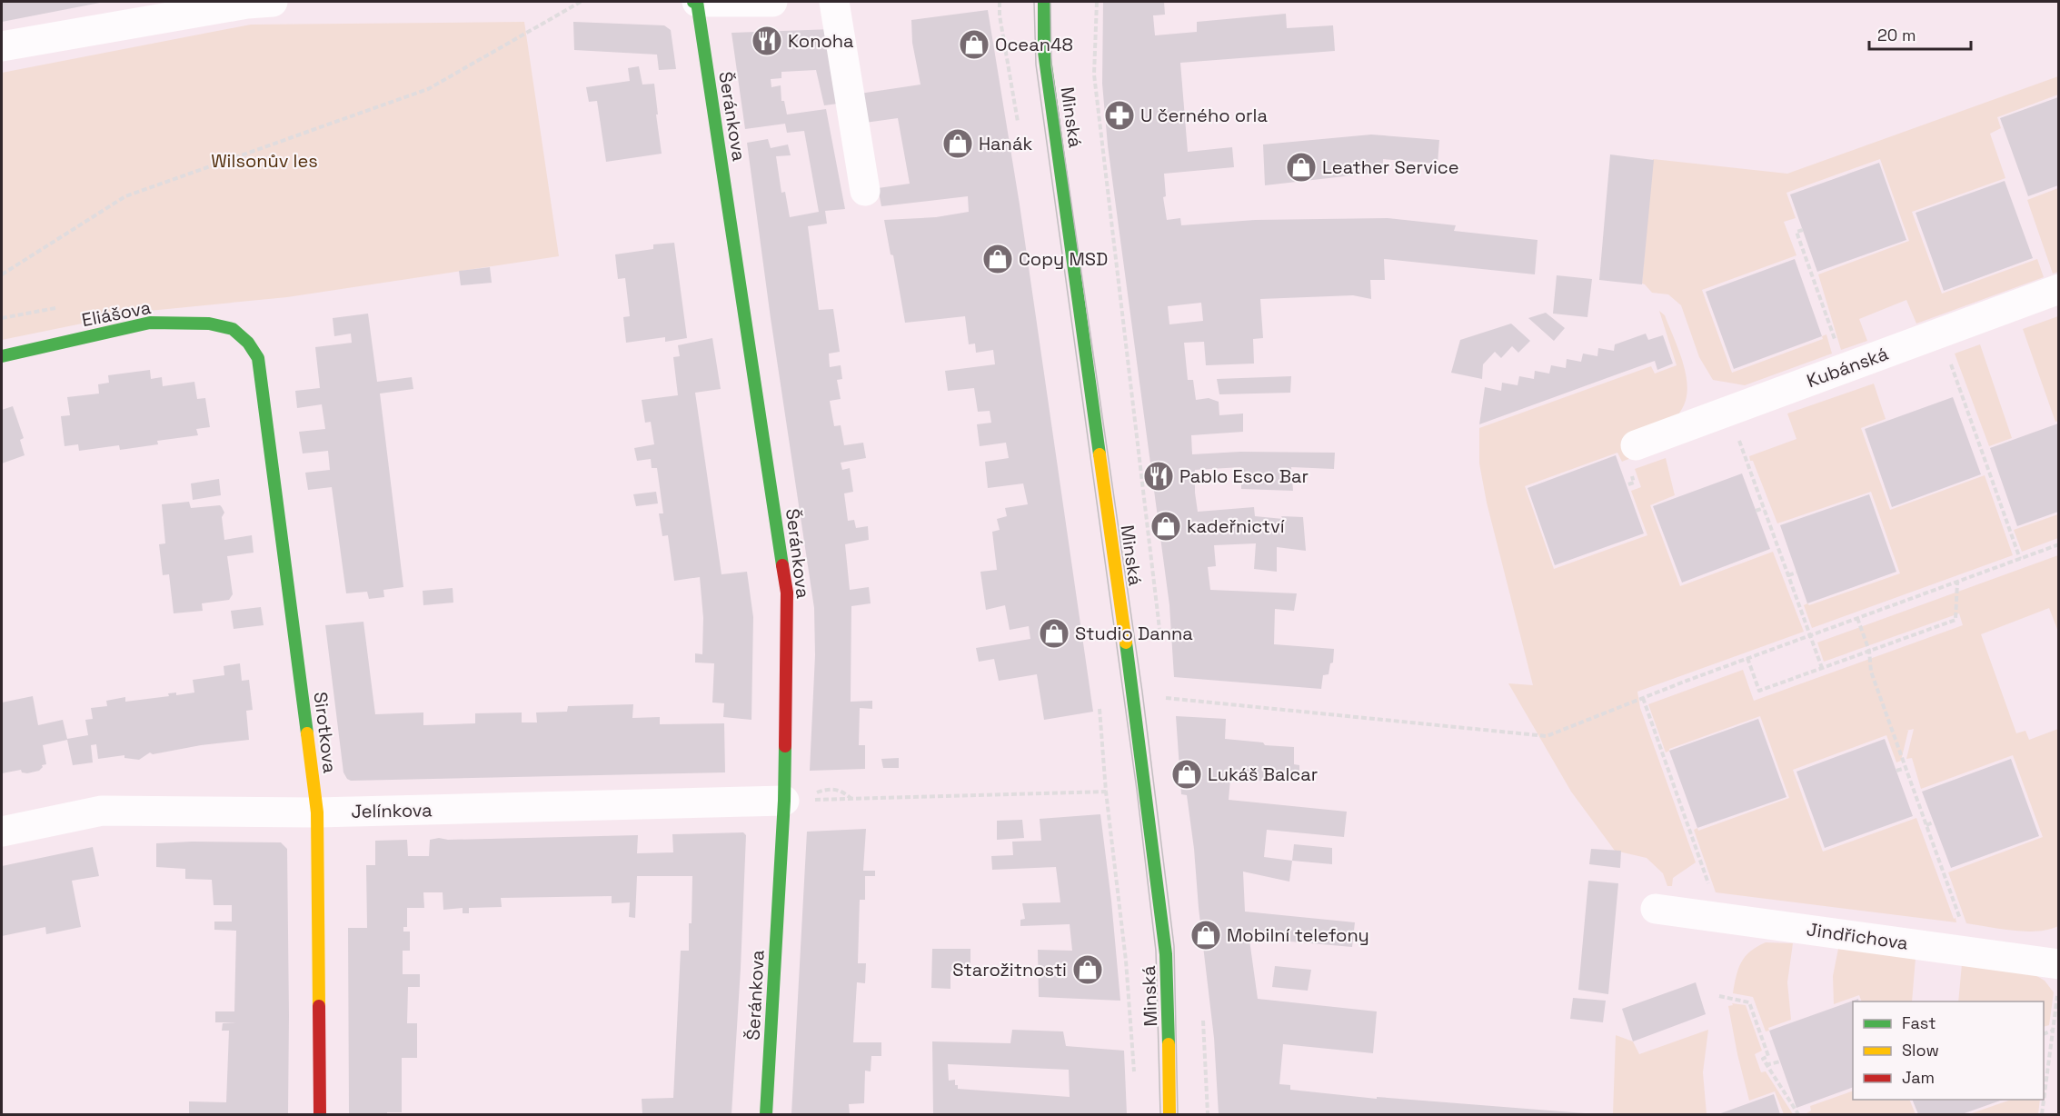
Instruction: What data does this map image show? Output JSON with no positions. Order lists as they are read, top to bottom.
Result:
{
  "streets": {
    "street": [
      "Šeránkova",
      "Minská",
      "Eliášova",
      "Kubánská",
      "Sirotkova",
      "Jelínkova",
      "Jindřichova"
    ]
  },
  "crossings": [
    ["Šeránkova", "Jelínkova"],
    ["Eliášova", "Sirotkova"],
    ["Sirotkova", "Jelínkova"]
  ],
  "parks": ["Wilsonův les"],
  "places": {
    "restaurant": ["Konoha", "Pablo Esco Bar"],
    "shop": [
      "Ocean48",
      "Hanák",
      "Leather Service",
      "Copy MSD",
      "kadeřnictví",
      "Studio Danna",
      "Lukáš Balcar",
      "Mobilní telefony",
      "Starožitnosti"
    ],
    "pharmacy": ["U černého orla"]
  },
  "legend": ["Fast", "Slow", "Jam"],
  "scale_bar": "20 m"
}
